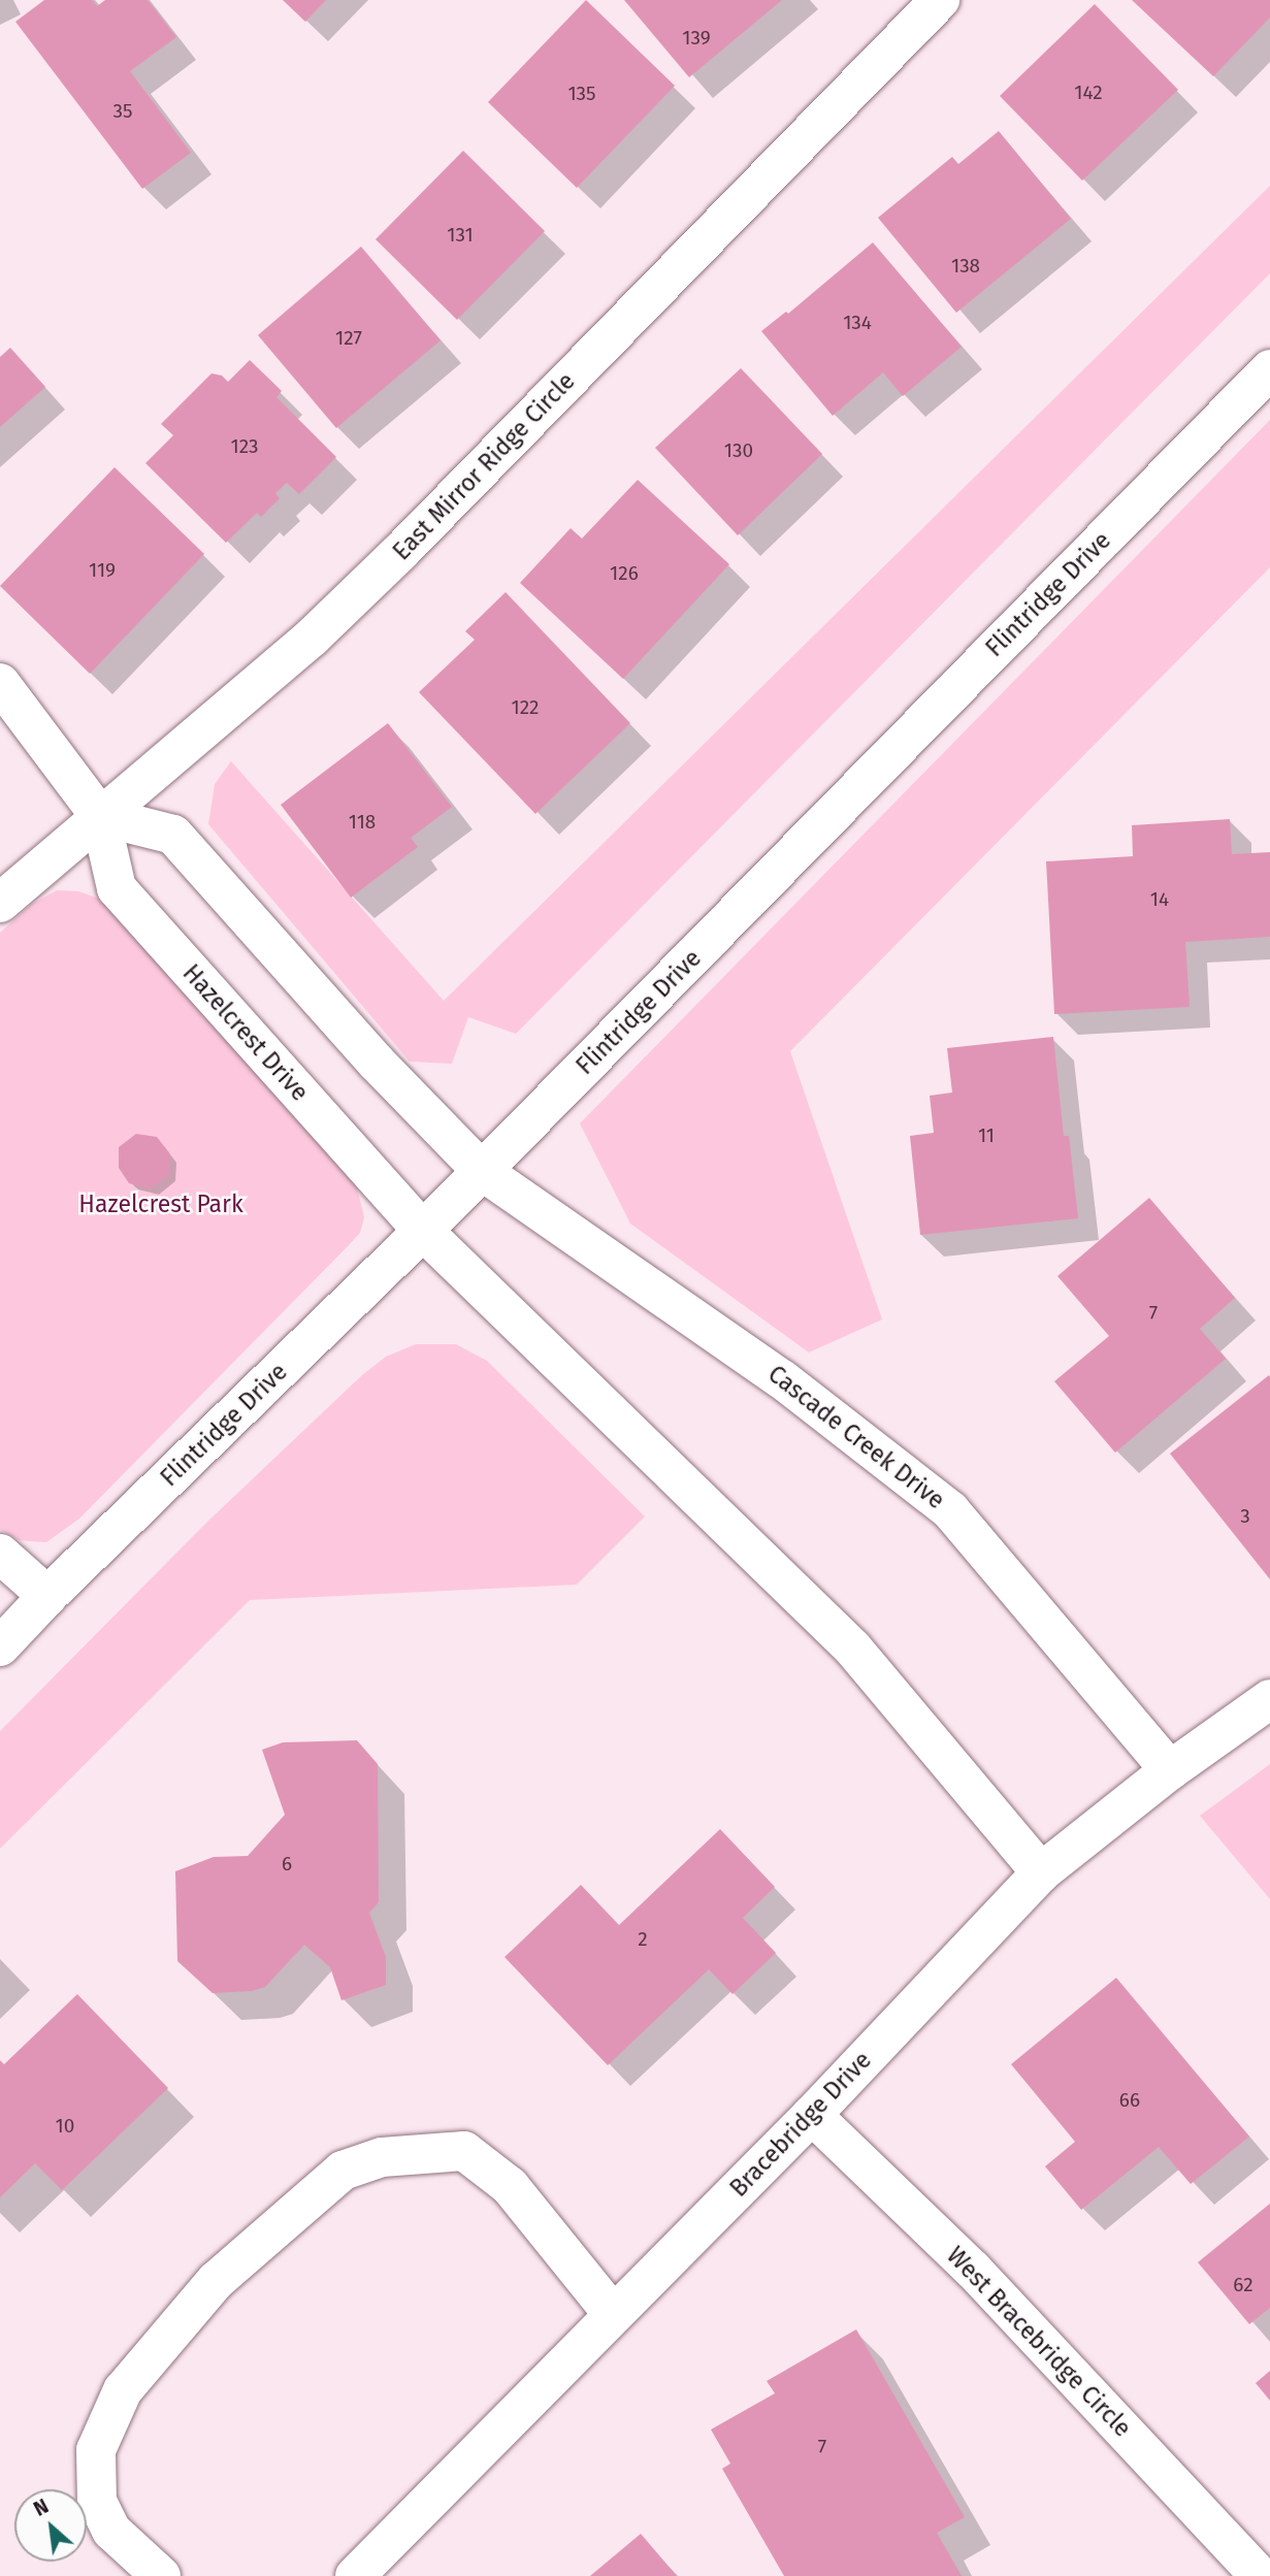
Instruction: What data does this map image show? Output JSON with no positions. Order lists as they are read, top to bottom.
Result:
{
  "streets": {
    "street": [
      "East Mirror Ridge Circle",
      "Flintridge Drive",
      "Hazelcrest Drive",
      "Cascade Creek Drive",
      "Bracebridge Drive",
      "West Bracebridge Circle"
    ]
  },
  "crossings": [
    ["East Mirror Ridge Circle", "Hazelcrest Drive"],
    ["Flintridge Drive", "Hazelcrest Drive"],
    ["Flintridge Drive", "Cascade Creek Drive"],
    ["Cascade Creek Drive", "Bracebridge Drive"],
    ["Bracebridge Drive", "West Bracebridge Circle"]
  ],
  "parks": ["Hazelcrest Park"],
  "house_numbers": [
    "139",
    "142",
    "135",
    "35",
    "131",
    "138",
    "134",
    "127",
    "123",
    "130",
    "119",
    "126",
    "122",
    "118",
    "14",
    "11",
    "7",
    "3",
    "6",
    "2",
    "66",
    "10",
    "62",
    "7"
  ],
  "north": "top left"
}
